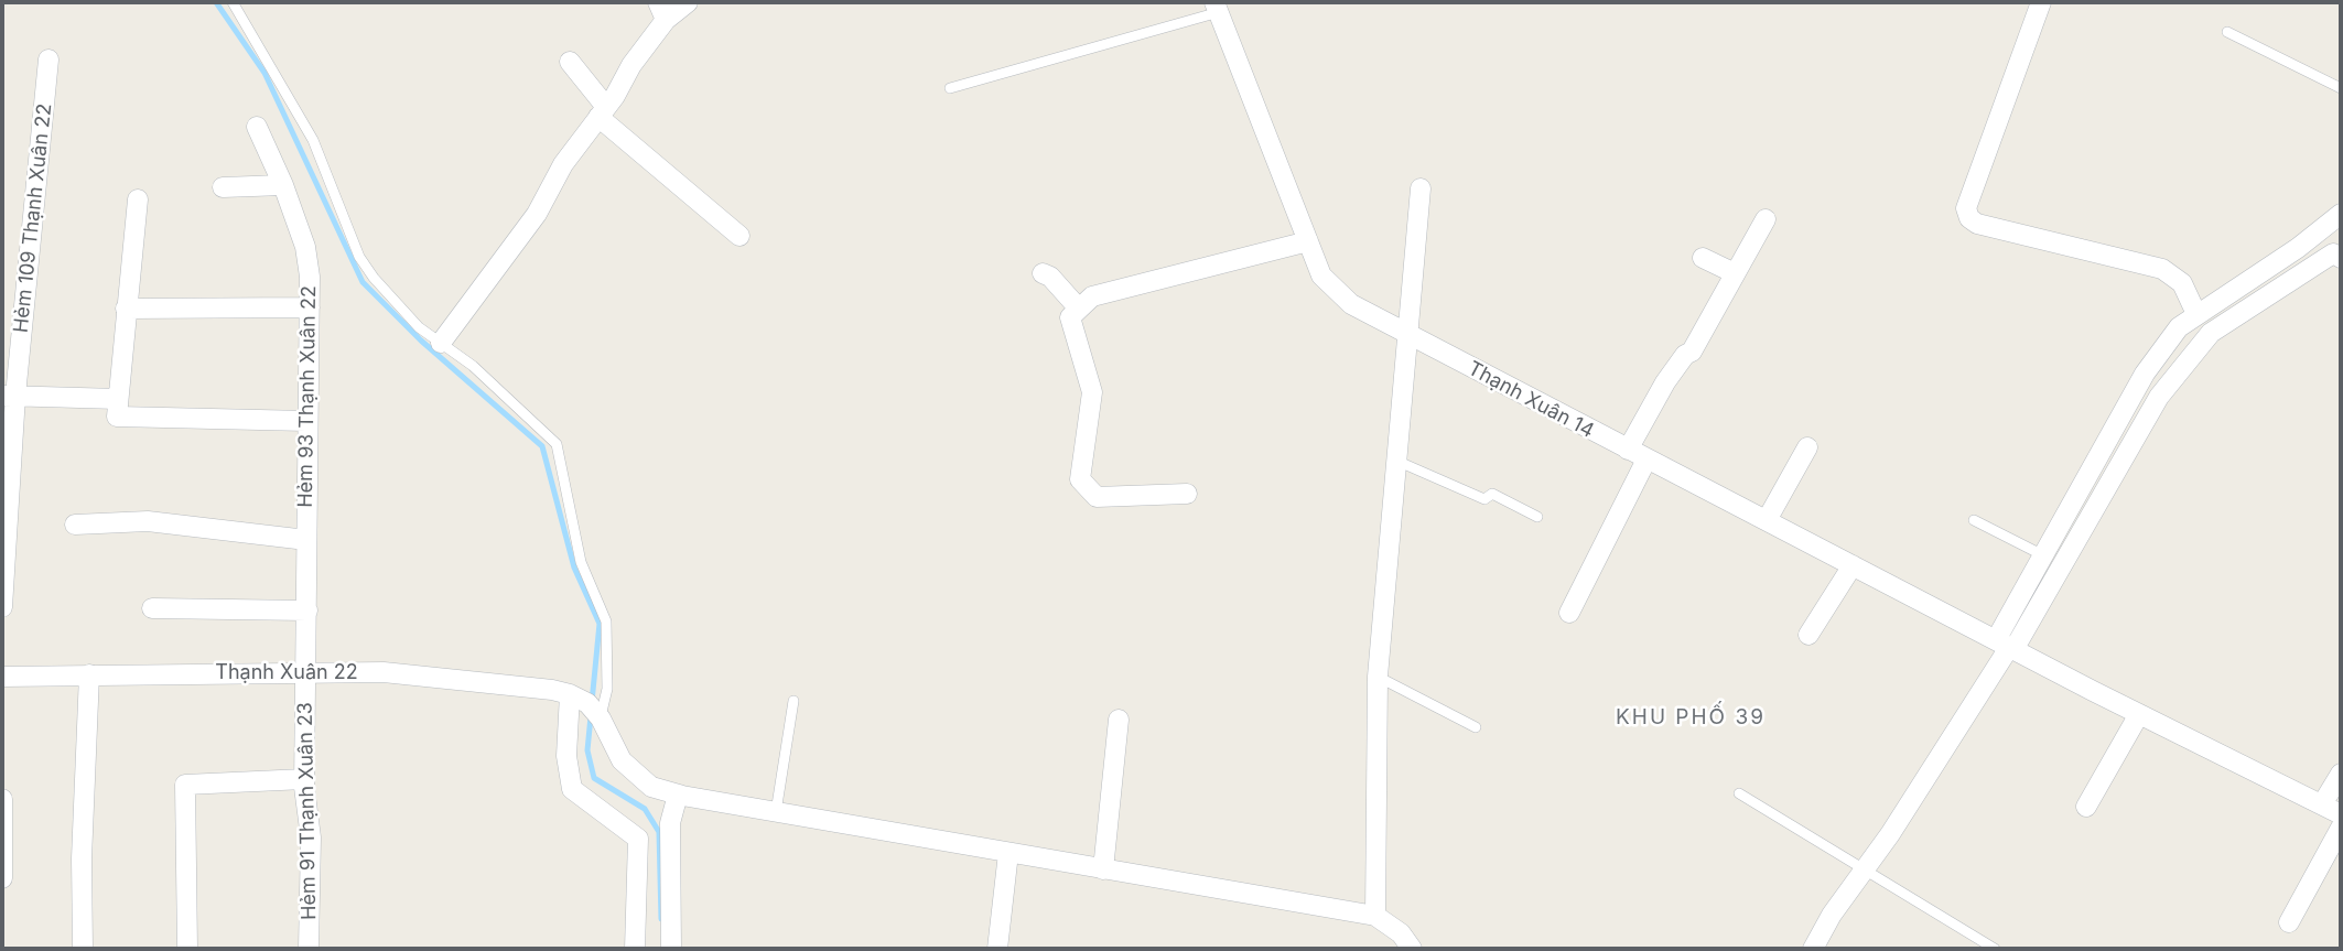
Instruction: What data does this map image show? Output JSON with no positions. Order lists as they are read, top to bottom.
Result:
{
  "streets": {
    "street": [
      "Hẻm 109 Thạnh Xuân 22",
      "Hẻm 93 Thạnh Xuân 22",
      "Thạnh Xuân 14",
      "Thạnh Xuân 22",
      "Hẻm 91 Thạnh Xuân 23"
    ]
  },
  "crossings": [
    ["Hẻm 93 Thạnh Xuân 22", "Thạnh Xuân 22"],
    ["Hẻm 93 Thạnh Xuân 22", "Hẻm 91 Thạnh Xuân 23"],
    ["Thạnh Xuân 22", "Hẻm 91 Thạnh Xuân 23"]
  ],
  "districts": ["KHU PHỐ 39"]
}
